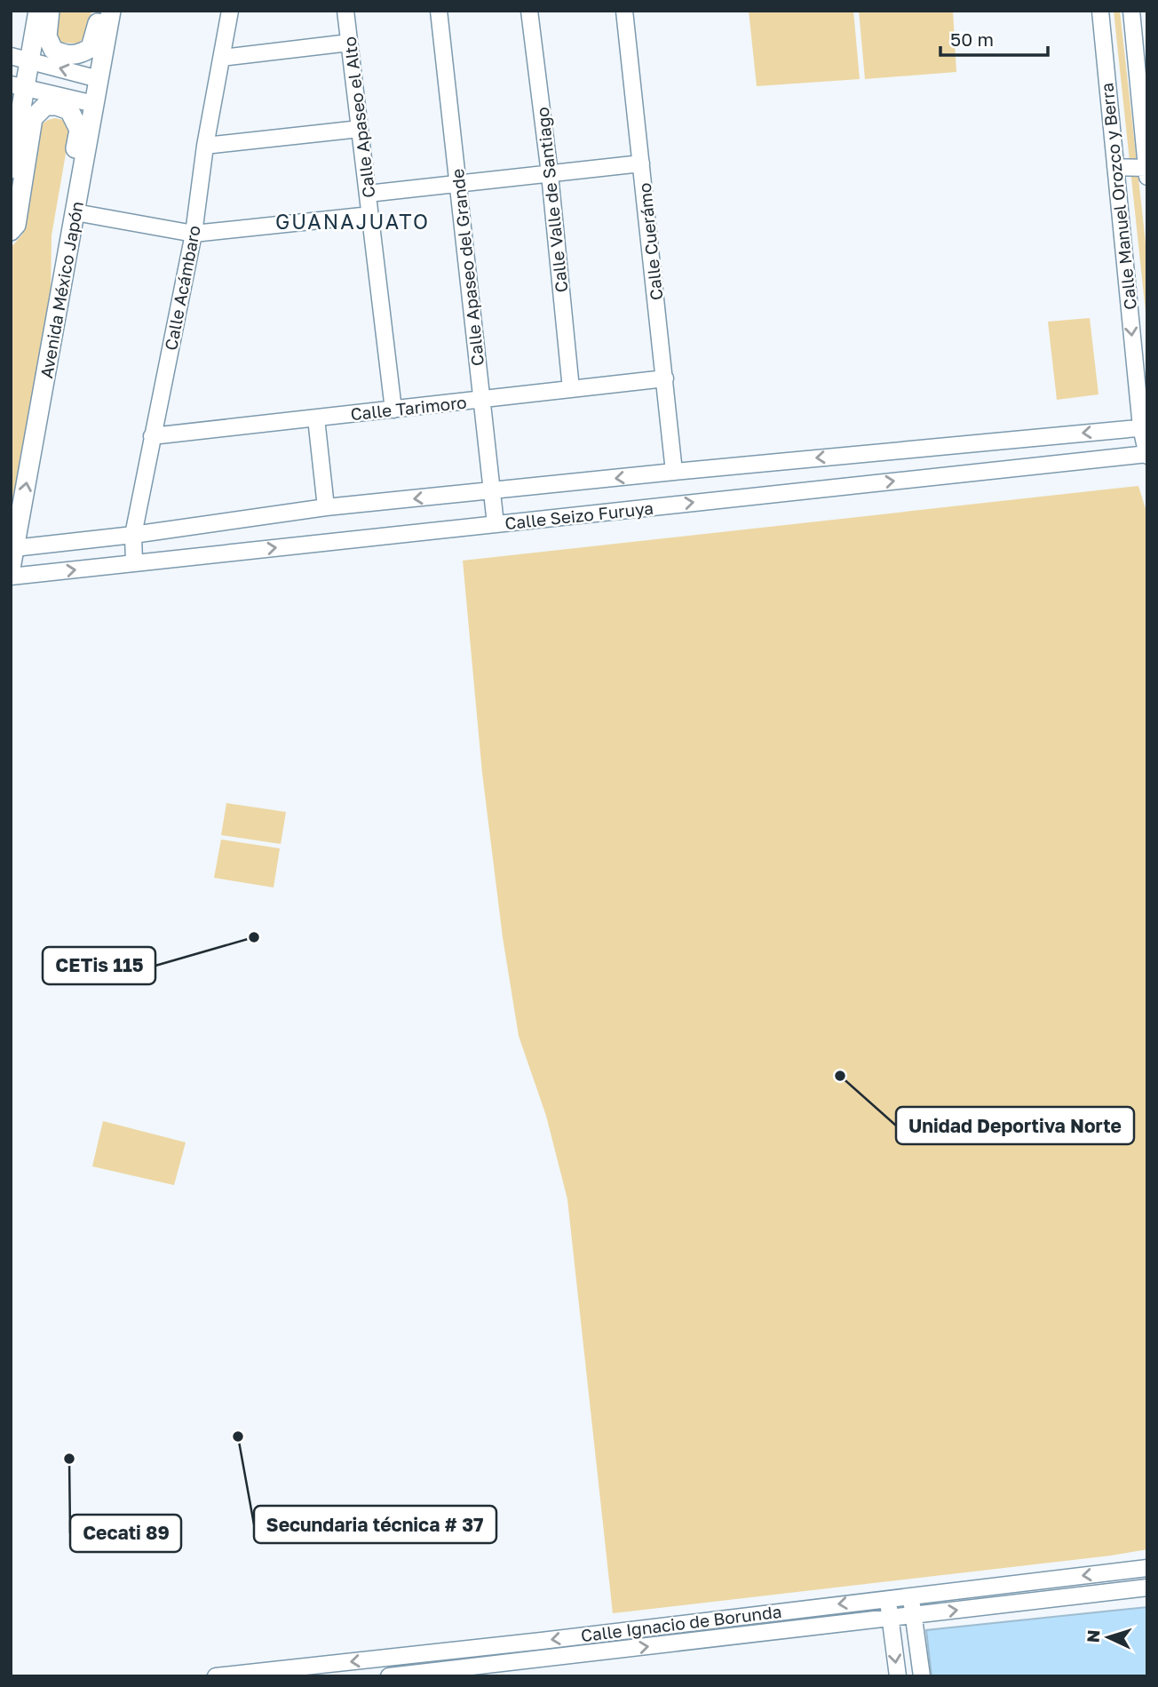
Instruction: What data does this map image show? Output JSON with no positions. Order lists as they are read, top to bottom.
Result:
{
  "streets": {
    "main road": ["Avenida México Japón"],
    "street": [
      "Calle Apaseo el Alto",
      "Calle Manuel Orozco y Berra",
      "Calle Valle de Santiago",
      "Calle Cuerámo",
      "Calle Apaseo del Grande",
      "Calle Acámbaro",
      "Calle Tarimoro",
      "Calle Seizo Furuya",
      "Calle Ignacio de Borunda"
    ]
  },
  "crossings": [
    ["Calle Apaseo el Alto", "Calle Tarimoro"],
    ["Calle Manuel Orozco y Berra", "Calle Seizo Furuya"],
    ["Calle Valle de Santiago", "Calle Tarimoro"],
    ["Calle Cuerámo", "Calle Tarimoro"],
    ["Calle Cuerámo", "Calle Seizo Furuya"],
    ["Calle Apaseo del Grande", "Calle Tarimoro"],
    ["Calle Apaseo del Grande", "Calle Seizo Furuya"],
    ["Calle Acámbaro", "Calle Tarimoro"],
    ["Calle Acámbaro", "Calle Seizo Furuya"],
    ["Avenida México Japón", "Calle Seizo Furuya"]
  ],
  "one_way": ["Calle Manuel Orozco y Berra", "Avenida México Japón"],
  "districts": ["GUANAJUATO"],
  "places": [
    "CETis 115",
    "Unidad Deportiva Norte",
    "Secundaria técnica # 37",
    "Cecati 89"
  ],
  "scale_bar": "50 m",
  "north": "left"
}
